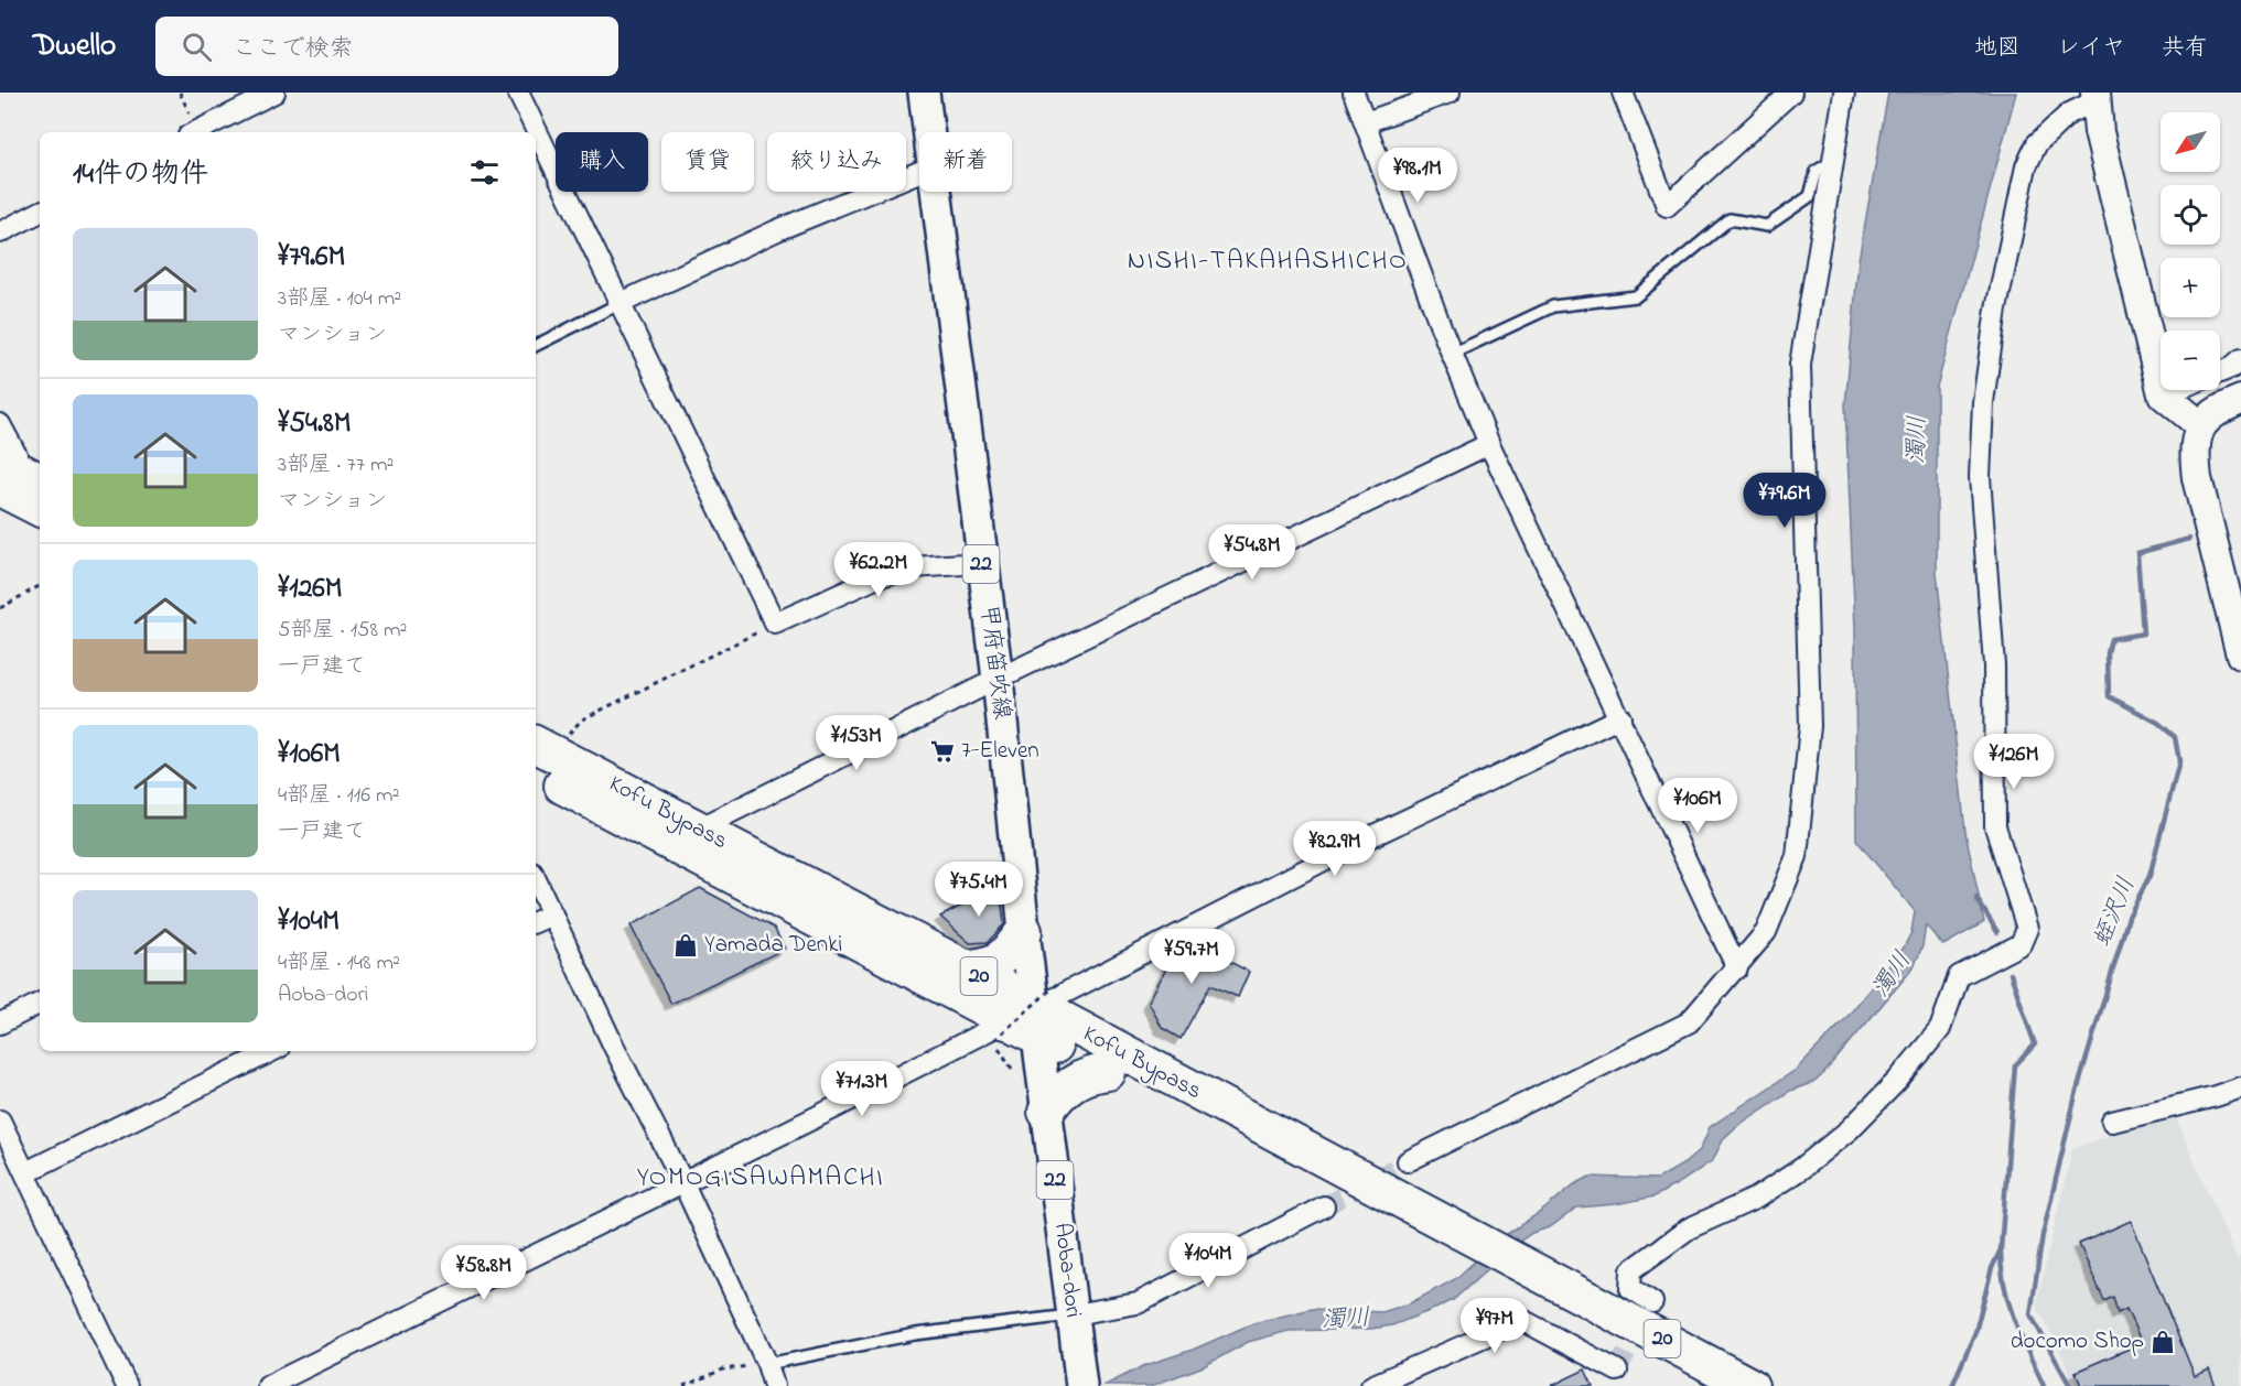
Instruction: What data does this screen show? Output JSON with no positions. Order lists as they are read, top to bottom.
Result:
{
  "streets": {
    "highway": ["Kofu Bypass", "20"],
    "main road": ["22", "甲府笛吹線", "Aoba-dori"]
  },
  "crossings": [
    ["甲府笛吹線", "Kofu Bypass"],
    ["甲府笛吹線", "Aoba-dori"],
    ["Kofu Bypass", "Aoba-dori"]
  ],
  "districts": ["NISHI-TAKAHASHICHO", "YOMOGISAWAMACHI"],
  "water": ["濁川", "蛭沢川"],
  "places": {
    "supermarket": ["7-Eleven"],
    "shop": ["Yamada Denki", "docomo Shop"]
  },
  "north": "bottom left",
  "page": {
    "header": "Dwello",
    "search": "ここで検索",
    "nav": ["地図", "レイヤ", "共有"],
    "map_buttons": ["+", "−"],
    "chip": [
      "購入",
      "賃貸",
      "絞り込み",
      "新着"
    ],
    "heading": "14件の物件",
    "price": [
      "¥98.1M",
      "¥79.6M",
      "¥54.8M",
      "¥62.2M",
      "¥153M",
      "¥126M",
      "¥106M",
      "¥82.9M",
      "¥75.4M",
      "¥59.7M",
      "¥71.3M",
      "¥104M",
      "¥58.8M",
      "¥97M"
    ],
    "list": [
      {
        "name": "¥79.6M",
        "note": "3部屋 · 104 m² · マンション"
      },
      {
        "name": "¥54.8M",
        "note": "3部屋 · 77 m² · マンション"
      },
      {
        "name": "¥126M",
        "note": "5部屋 · 158 m² · 一戸建て"
      },
      {
        "name": "¥106M",
        "note": "4部屋 · 116 m² · 一戸建て"
      },
      {
        "name": "¥104M",
        "note": "4部屋 · 148 m² · Aoba-dori"
      }
    ]
  }
}
